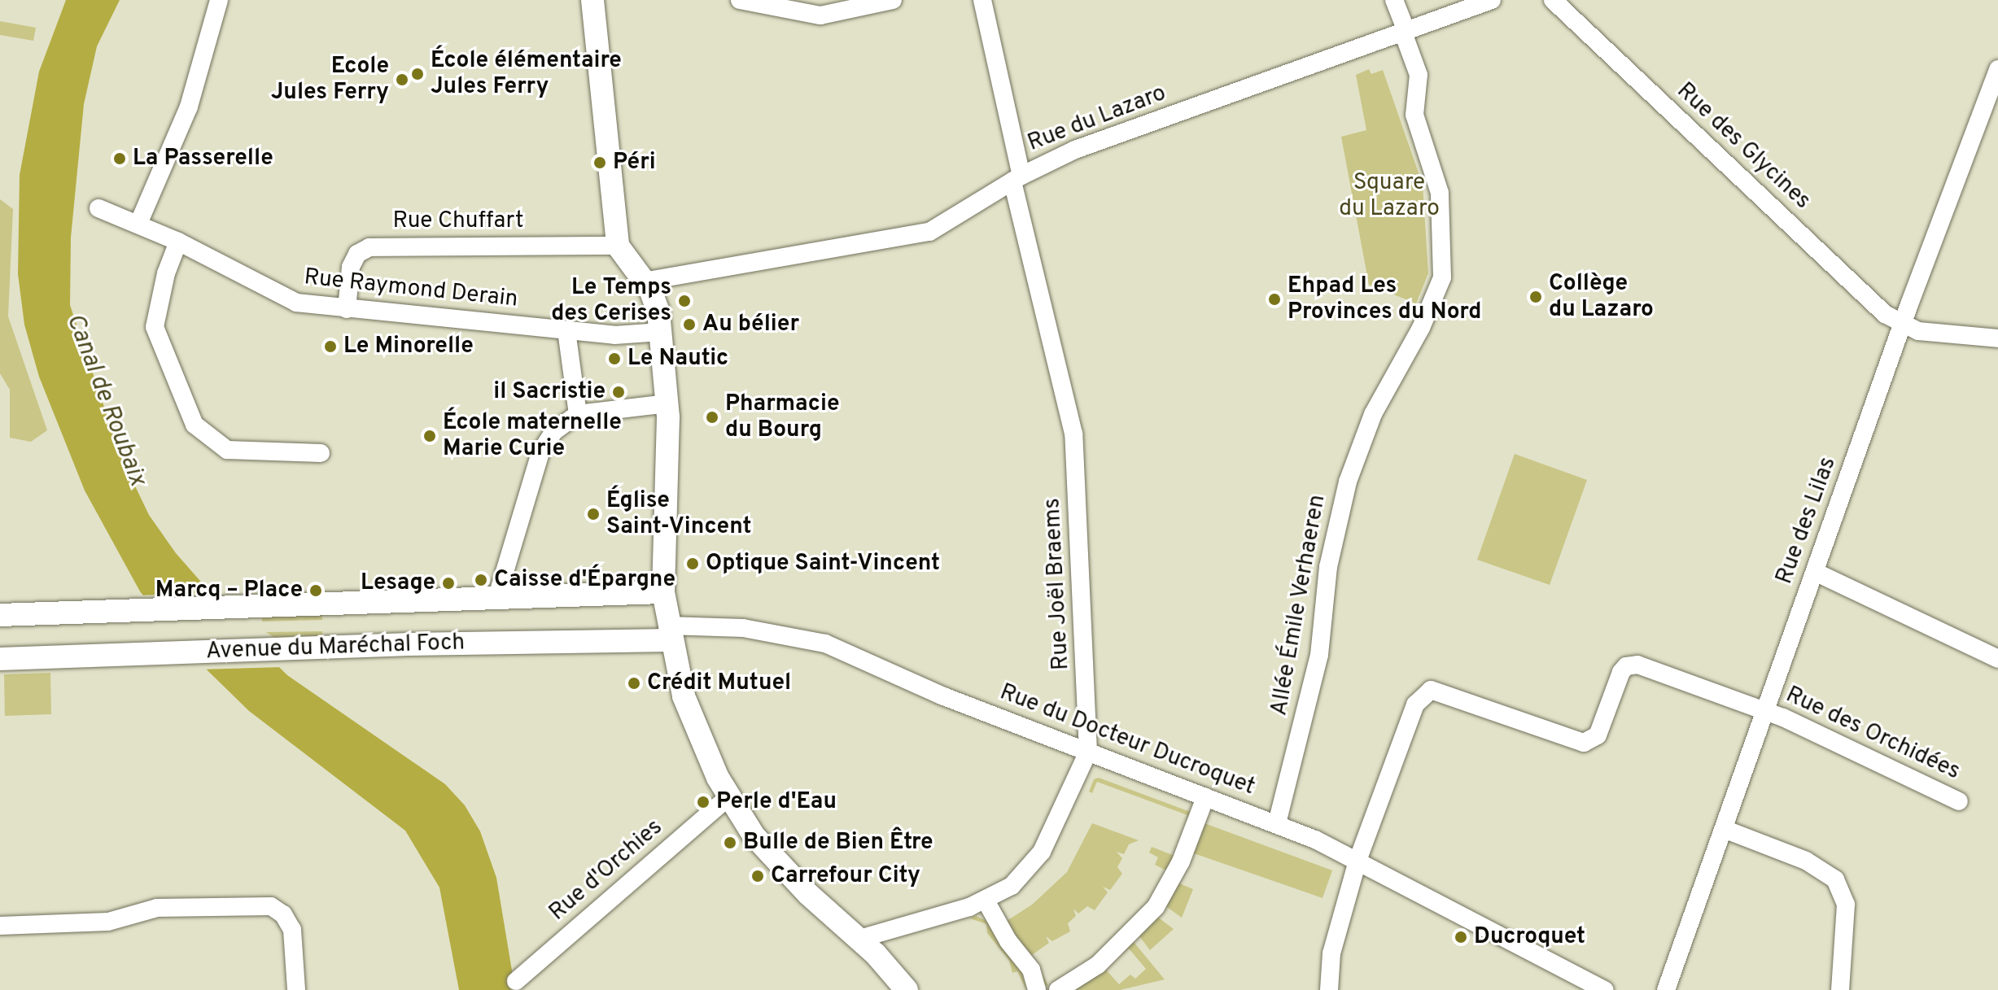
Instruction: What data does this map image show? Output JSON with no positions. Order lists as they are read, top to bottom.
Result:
{
  "streets": {
    "main road": ["Avenue du Maréchal Foch"],
    "street": [
      "Rue du Lazaro",
      "Rue des Glycines",
      "Rue Chuffart",
      "Rue Raymond Derain",
      "Rue des Lilas",
      "Rue Joël Braems",
      "Allée Émile Verhaeren",
      "Rue des Orchidées",
      "Rue du Docteur Ducroquet",
      "Rue d'Orchies"
    ]
  },
  "crossings": [
    ["Rue du Lazaro", "Rue Joël Braems"],
    ["Rue du Lazaro", "Allée Émile Verhaeren"],
    ["Rue des Glycines", "Rue des Lilas"],
    ["Rue Chuffart", "Rue Raymond Derain"],
    ["Rue des Lilas", "Rue des Orchidées"],
    ["Rue Joël Braems", "Rue du Docteur Ducroquet"],
    ["Allée Émile Verhaeren", "Rue du Docteur Ducroquet"],
    ["Avenue du Maréchal Foch", "Rue du Docteur Ducroquet"],
    ["Rue des Orchidées", "Rue du Docteur Ducroquet"]
  ],
  "water": ["Canal de Roubaix"],
  "parks": ["Square du Lazaro"],
  "places": [
    "École élémentaire Jules Ferry",
    "Ecole Jules Ferry",
    "La Passerelle",
    "Péri",
    "Collège du Lazaro",
    "Ehpad Les Provinces du Nord",
    "Le Temps des Cerises",
    "Au bélier",
    "Le Minorelle",
    "Le Nautic",
    "il Sacristie",
    "Pharmacie du Bourg",
    "École maternelle Marie Curie",
    "Église Saint-Vincent",
    "Optique Saint-Vincent",
    "Caisse d'Épargne",
    "Lesage",
    "Marcq – Place",
    "Crédit Mutuel",
    "Perle d'Eau",
    "Bulle de Bien Être",
    "Carrefour City",
    "Ducroquet"
  ]
}
